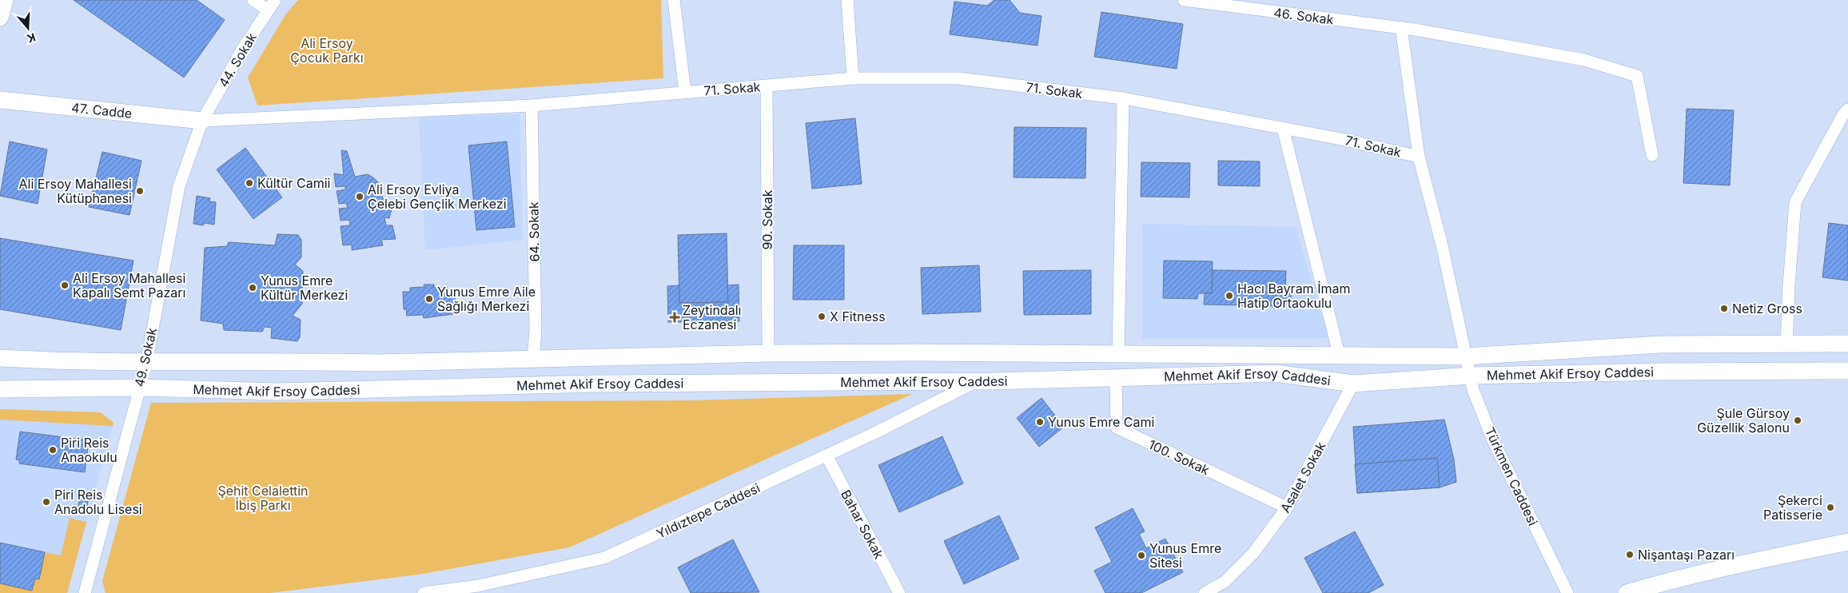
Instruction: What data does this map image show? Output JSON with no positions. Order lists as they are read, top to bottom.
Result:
{
  "streets": {
    "main road": ["47. Cadde", "Mehmet Akif Ersoy Caddesi"],
    "street": [
      "46. Sokak",
      "44. Sokak",
      "71. Sokak",
      "90. Sokak",
      "64. Sokak",
      "49. Sokak",
      "100. Sokak",
      "Türkmen Caddesi",
      "Asalet Sokak",
      "Yıldıztepe Caddesi",
      "Bahar Sokak"
    ]
  },
  "crossings": [
    ["46. Sokak", "Türkmen Caddesi"],
    ["44. Sokak", "71. Sokak"],
    ["44. Sokak", "47. Cadde"],
    ["44. Sokak", "49. Sokak"],
    ["71. Sokak", "47. Cadde"],
    ["71. Sokak", "90. Sokak"],
    ["71. Sokak", "64. Sokak"],
    ["71. Sokak", "49. Sokak"],
    ["71. Sokak", "Türkmen Caddesi"],
    ["47. Cadde", "49. Sokak"],
    ["90. Sokak", "Mehmet Akif Ersoy Caddesi"],
    ["64. Sokak", "Mehmet Akif Ersoy Caddesi"],
    ["49. Sokak", "Mehmet Akif Ersoy Caddesi"],
    ["Mehmet Akif Ersoy Caddesi", "100. Sokak"],
    ["Mehmet Akif Ersoy Caddesi", "Türkmen Caddesi"],
    ["Mehmet Akif Ersoy Caddesi", "Asalet Sokak"],
    ["Mehmet Akif Ersoy Caddesi", "Yıldıztepe Caddesi"],
    ["100. Sokak", "Asalet Sokak"],
    ["Yıldıztepe Caddesi", "Bahar Sokak"]
  ],
  "parks": ["Ali Ersoy Çocuk Parkı", "Şehit Celalettin İbiş Parkı"],
  "places": {
    "other": [
      "Kültür Camii",
      "Ali Ersoy Mahallesi Kütüphanesi",
      "Ali Ersoy Evliya Çelebi Gençlik Merkezi",
      "Ali Ersoy Mahallesi Kapalı Semt Pazarı",
      "Yunus Emre Kültür Merkezi",
      "Hacı Bayram İmam Hatip Ortaokulu",
      "Yunus Emre Aile Sağlığı Merkezi",
      "Netiz Gross",
      "X Fitness",
      "Şule Gürsoy Güzellik Salonu",
      "Yunus Emre Cami",
      "Piri Reis Anaokulu",
      "Piri Reis Anadolu Lisesi",
      "Şekerci Patisserie",
      "Nişantaşı Pazarı",
      "Yunus Emre Sitesi"
    ],
    "health": ["Zeytindalı Eczanesi"]
  },
  "north": "bottom"
}
